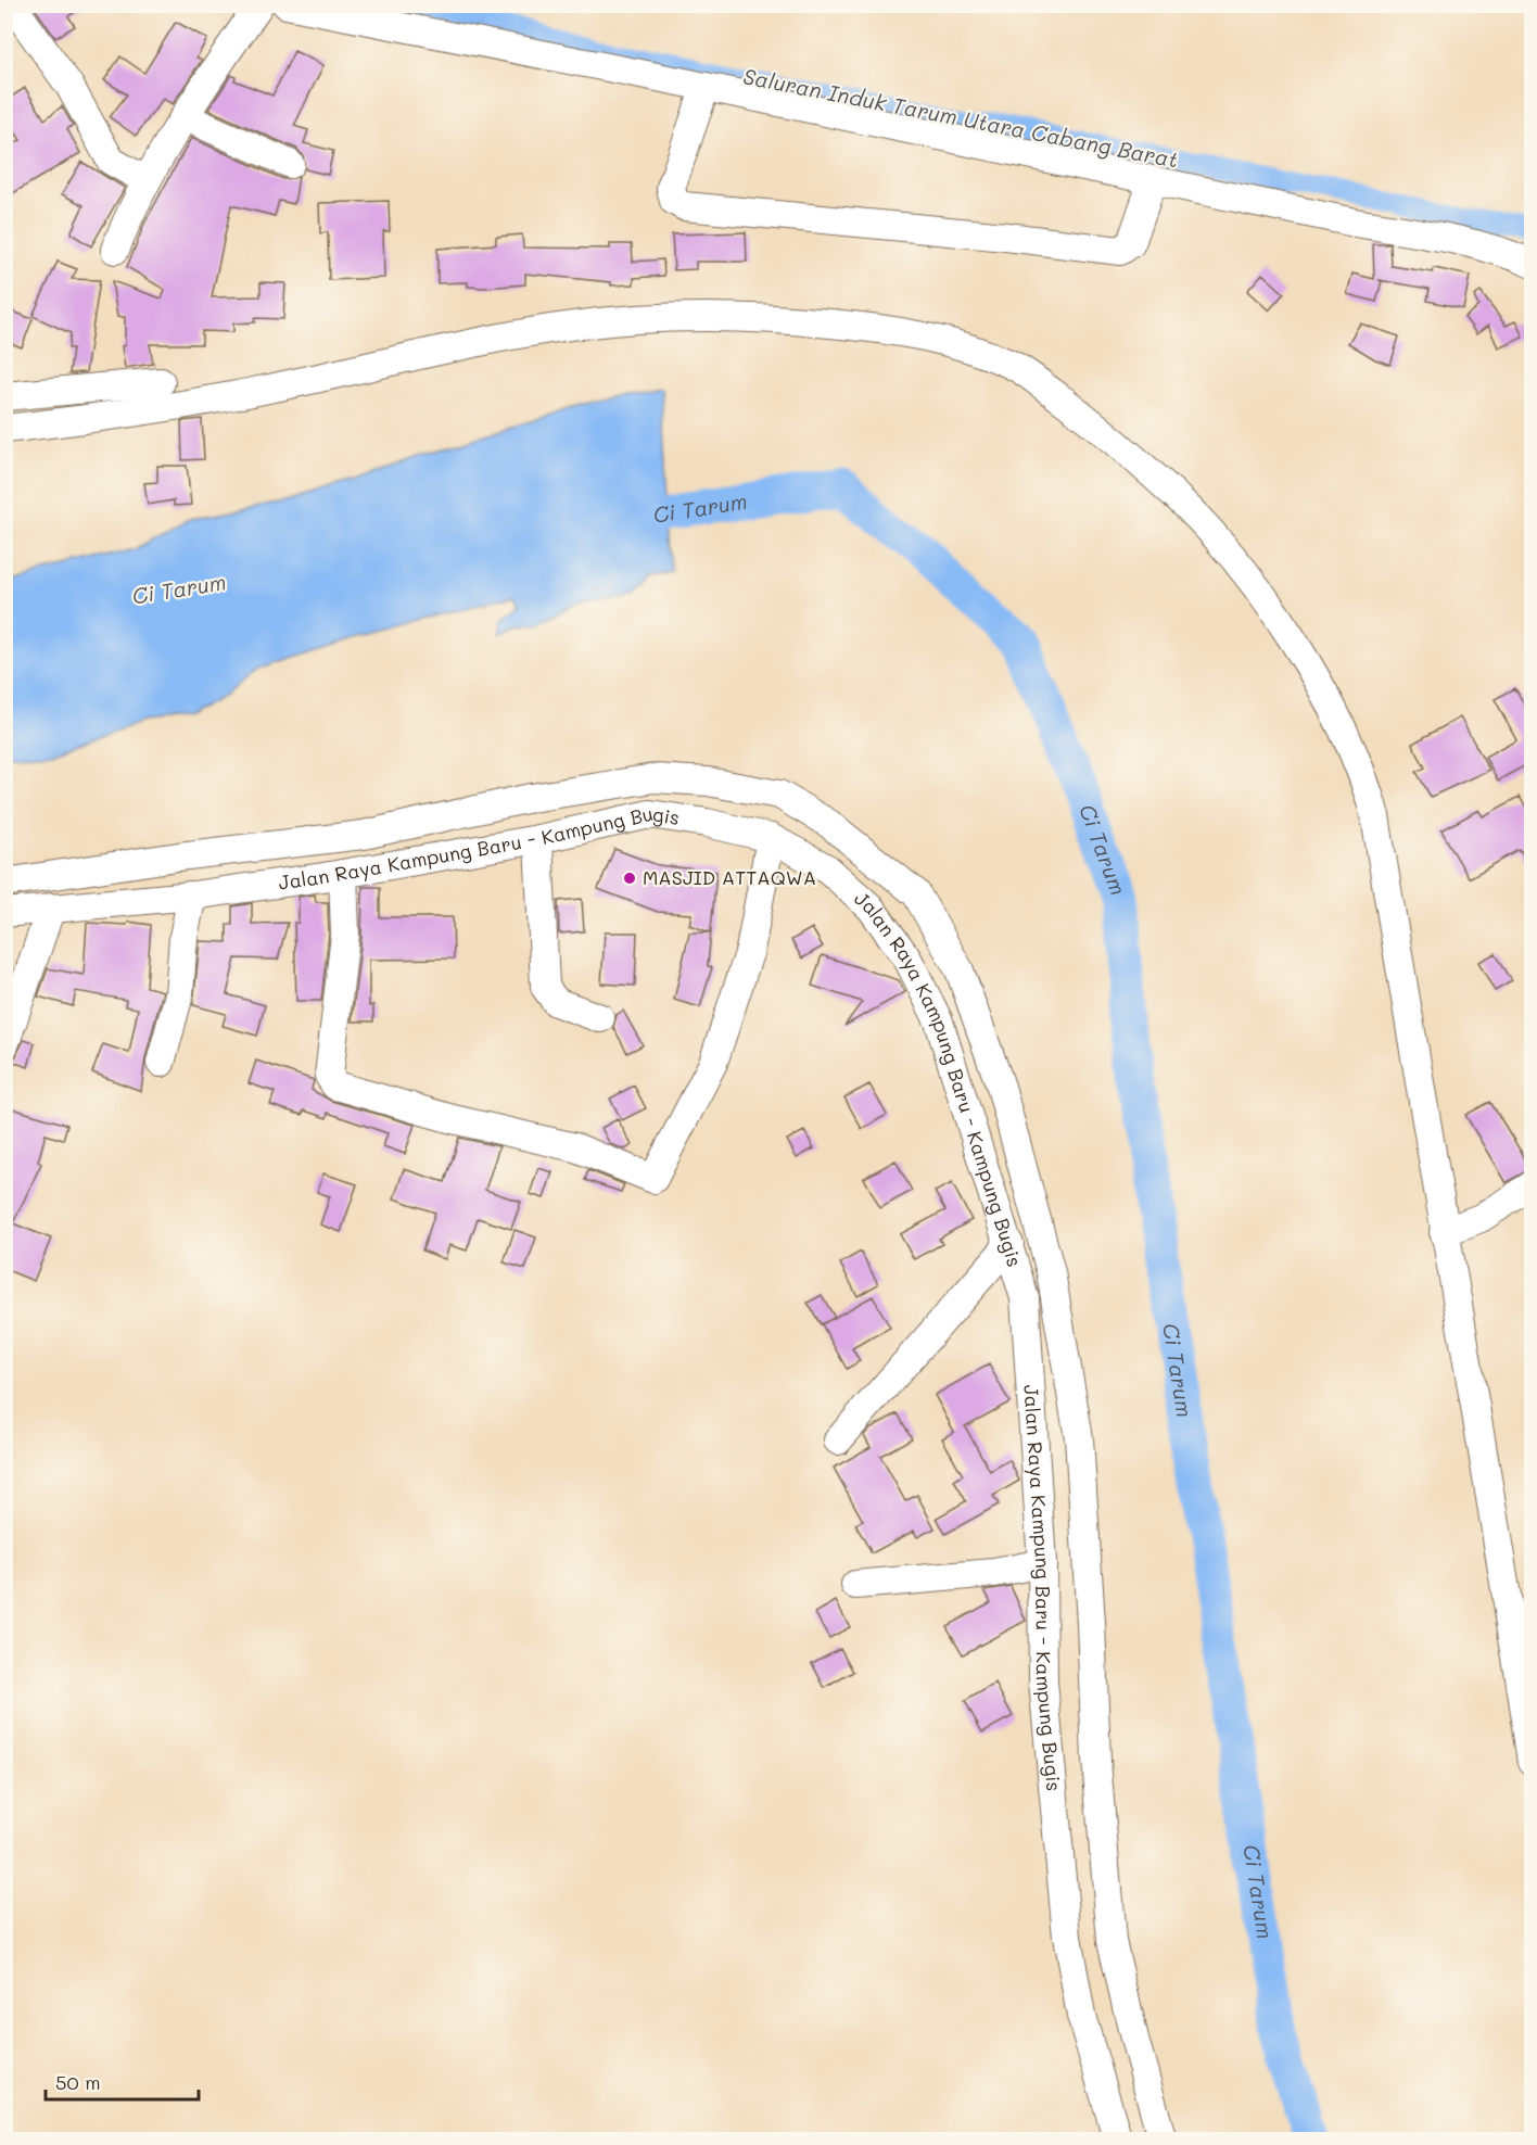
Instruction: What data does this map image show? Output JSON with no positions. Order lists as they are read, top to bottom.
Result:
{
  "streets": {
    "street": ["Jalan Raya Kampung Baru - Kampung Bugis"]
  },
  "water": ["Saluran Induk Tarum Utara Cabang Barat", "Ci Tarum"],
  "places": ["MASJID ATTAQWA"],
  "scale_bar": "50 m"
}
